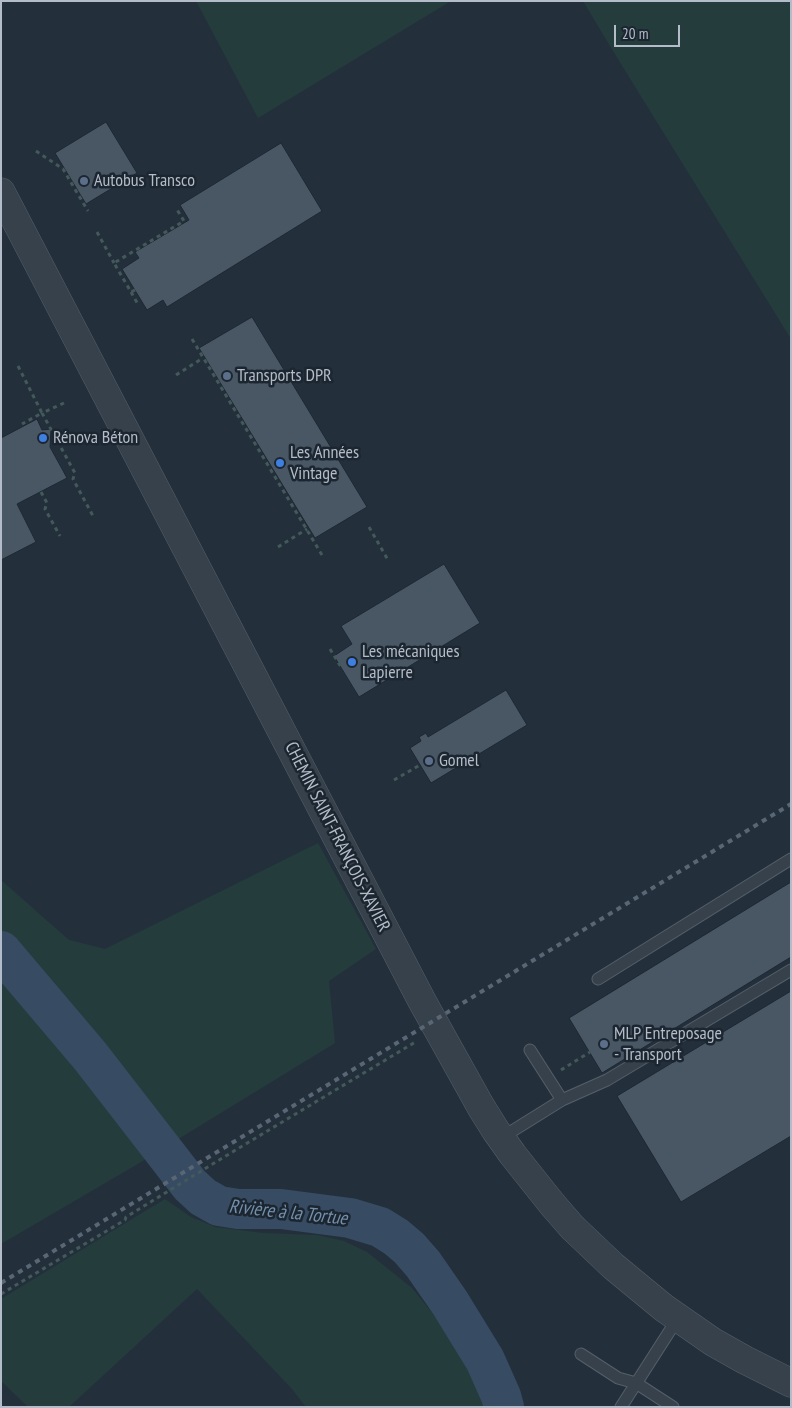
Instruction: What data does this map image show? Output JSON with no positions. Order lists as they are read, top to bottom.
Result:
{
  "streets": {
    "street": ["CHEMIN SAINT-FRANÇOIS-XAVIER"]
  },
  "water": ["Rivière à la Tortue"],
  "places": [
    "Autobus Transco",
    "Transports DPR",
    "Rénova Béton",
    "Les Années Vintage",
    "Les mécaniques Lapierre",
    "Gomel",
    "MLP Entreposage - Transport"
  ],
  "scale_bar": "20 m"
}
